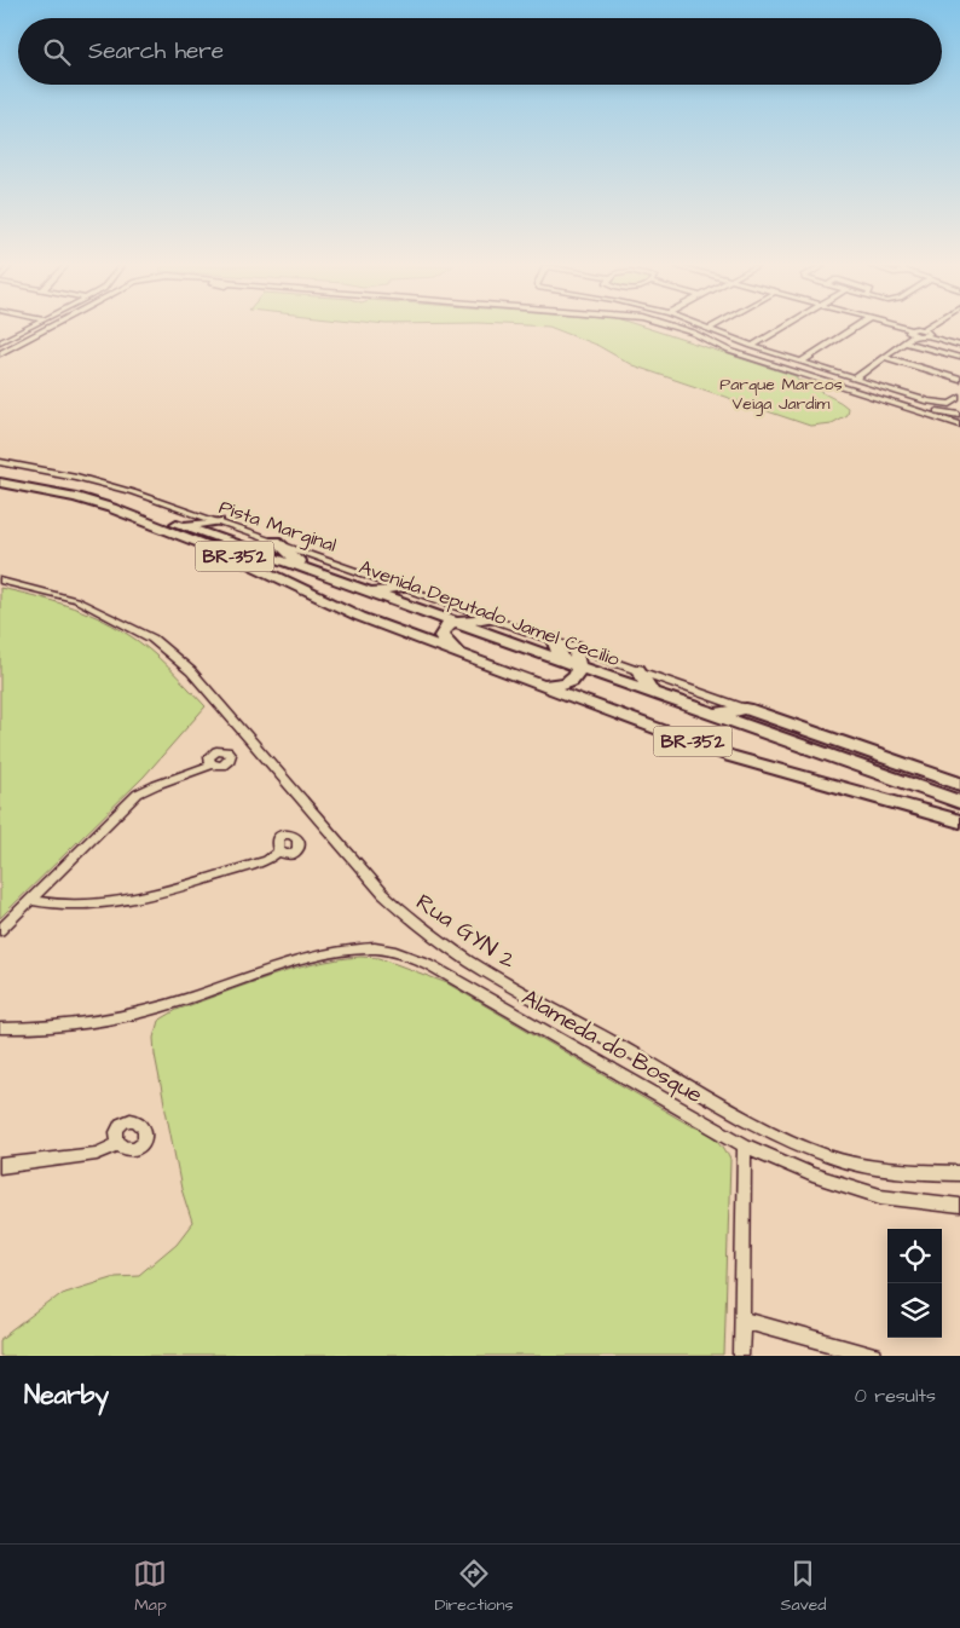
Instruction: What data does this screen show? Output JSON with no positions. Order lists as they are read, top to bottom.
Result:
{
  "streets": {
    "highway": ["BR-352", "Avenida Deputado Jamel Cecilio"],
    "street": ["Pista Marginal", "Rua GYN 2", "Alameda do Bosque"]
  },
  "parks": ["Parque Marcos Veiga Jardim"],
  "page": {
    "search": "Search here",
    "heading": ["Nearby", "0 results"],
    "nav": ["Map", "Directions", "Saved"]
  }
}
